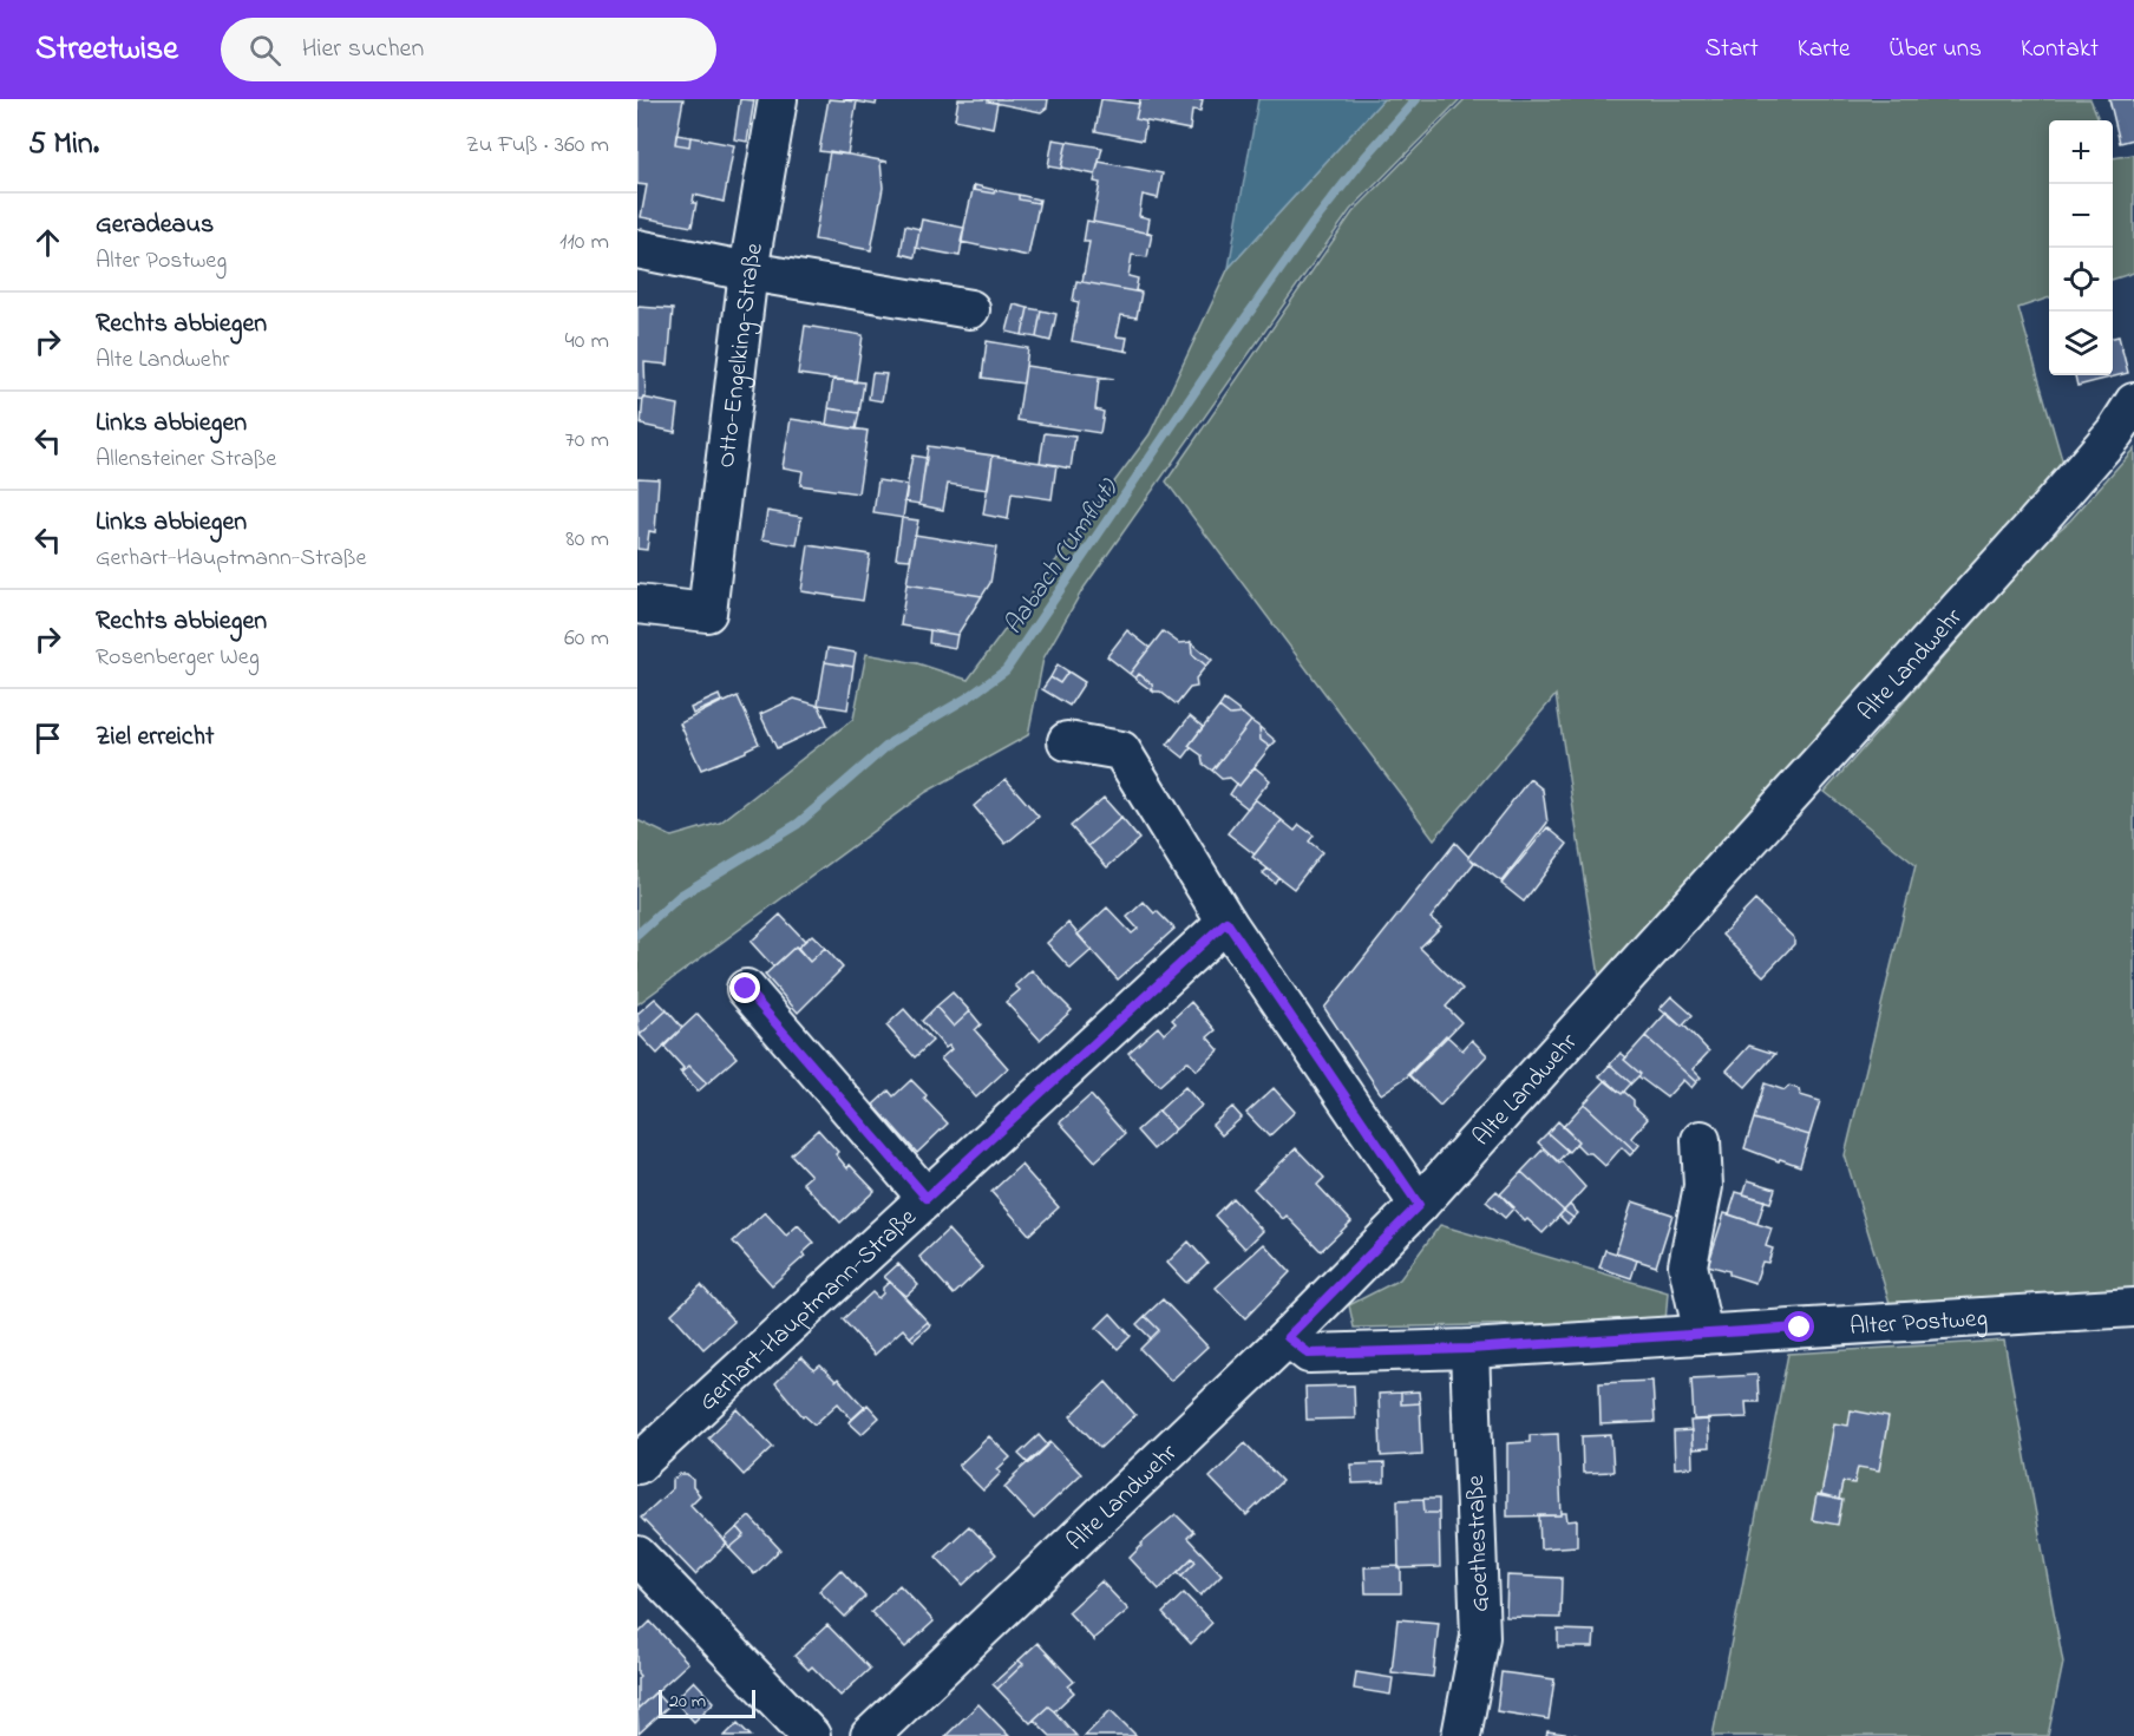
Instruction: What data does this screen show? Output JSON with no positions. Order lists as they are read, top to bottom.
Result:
{
  "streets": {
    "street": [
      "Otto-Engelking-Straße",
      "Alte Landwehr",
      "Gerhart-Hauptmann-Straße",
      "Alter Postweg",
      "Goethestraße"
    ]
  },
  "crossings": [
    ["Alte Landwehr", "Alter Postweg"],
    ["Alter Postweg", "Goethestraße"]
  ],
  "water": ["Aabach (Umflut)"],
  "scale_bar": "20 m",
  "page": {
    "header": "Streetwise",
    "search": "Hier suchen",
    "nav": [
      "Start",
      "Karte",
      "Über uns",
      "Kontakt"
    ],
    "heading": ["5 Min.", "Zu Fuß · 360 m"],
    "map_buttons": ["+", "−"],
    "list": [
      ["Geradeaus", "Alter Postweg", "110 m"],
      ["Rechts abbiegen", "Alte Landwehr", "40 m"],
      ["Links abbiegen", "Allensteiner Straße", "70 m"],
      ["Links abbiegen", "Gerhart-Hauptmann-Straße", "80 m"],
      ["Rechts abbiegen", "Rosenberger Weg", "60 m"],
      "Ziel erreicht"
    ],
    "scale": "20 m"
  }
}
